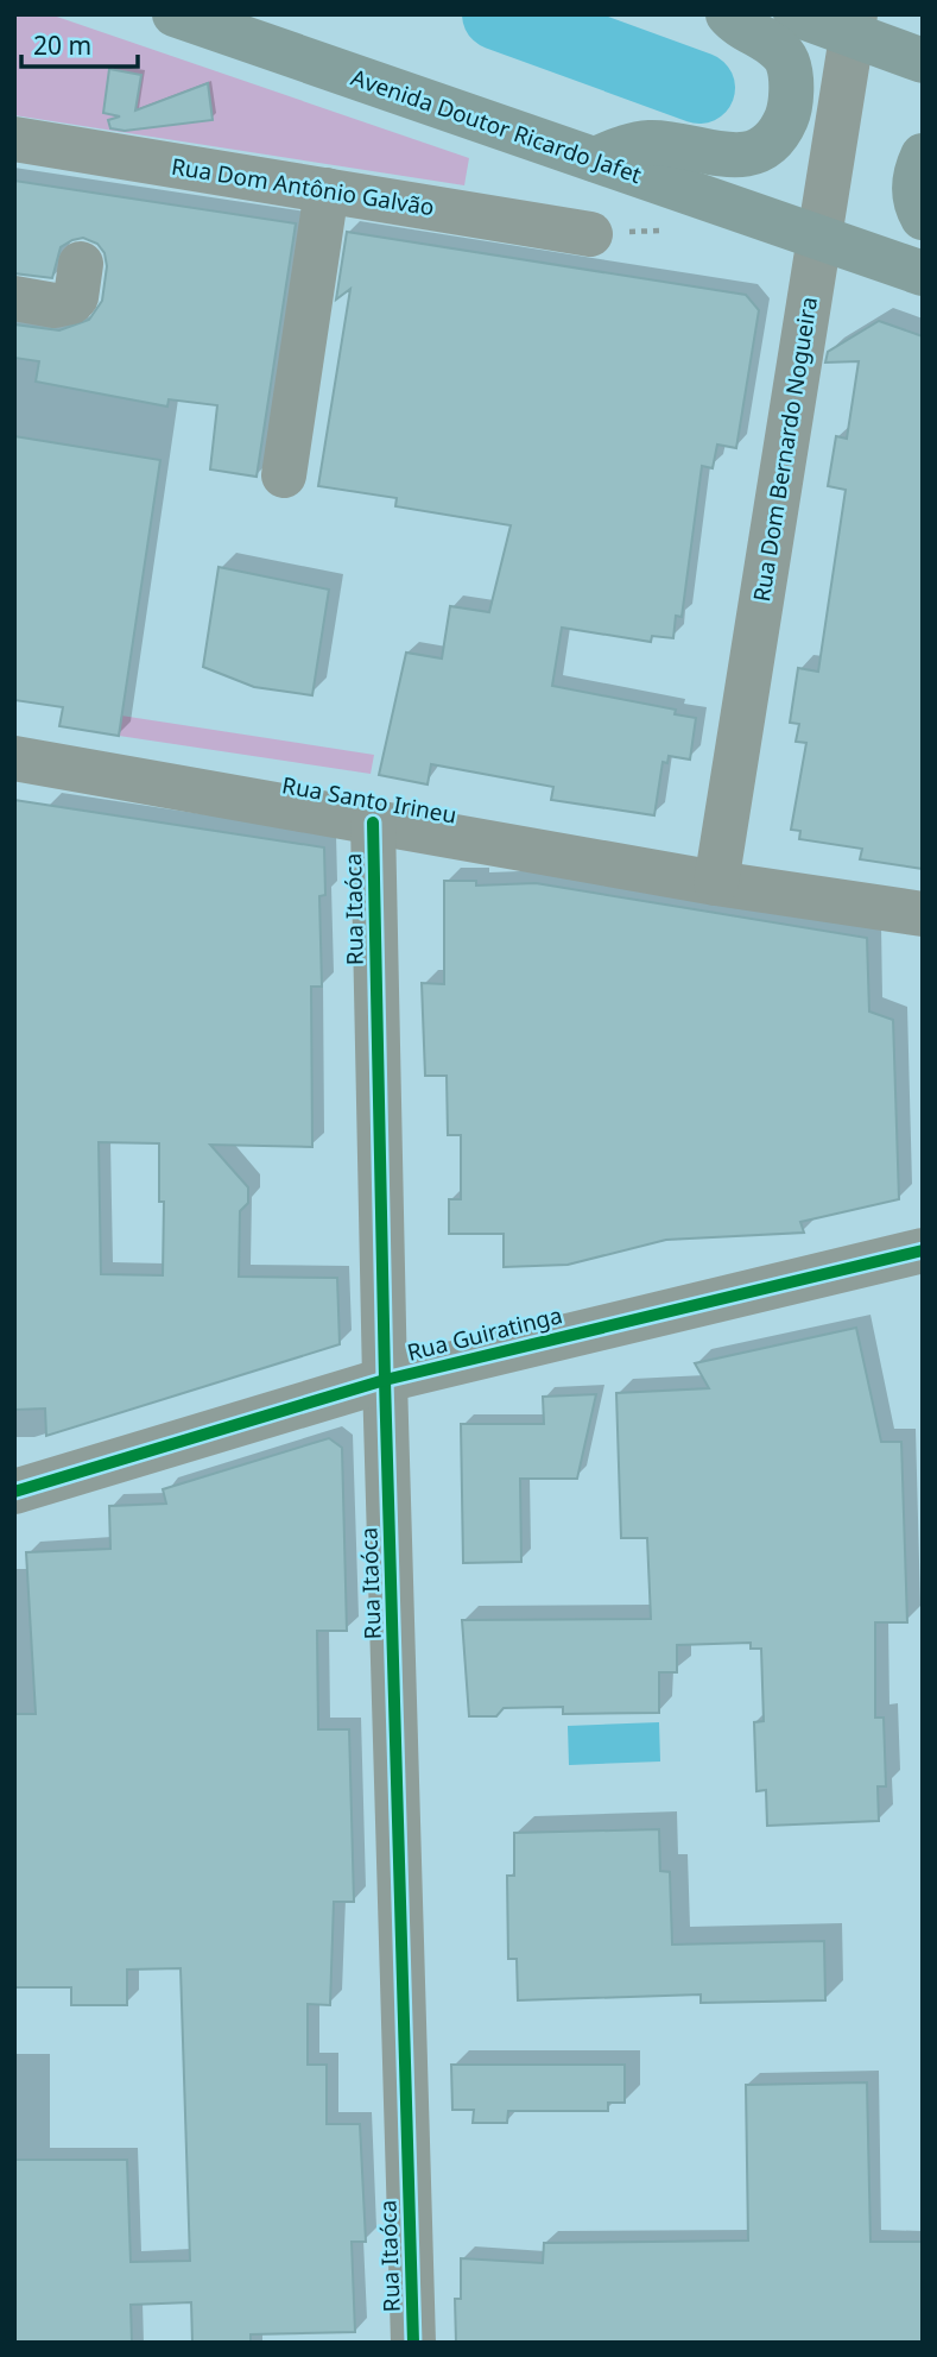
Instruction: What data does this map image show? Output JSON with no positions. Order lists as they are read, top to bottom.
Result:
{
  "streets": {
    "main road": ["Avenida Doutor Ricardo Jafet"],
    "street": [
      "Rua Dom Antônio Galvão",
      "Rua Dom Bernardo Nogueira",
      "Rua Santo Irineu",
      "Rua Itaóca",
      "Rua Guiratinga"
    ]
  },
  "crossings": [
    ["Avenida Doutor Ricardo Jafet", "Rua Dom Bernardo Nogueira"],
    ["Rua Dom Bernardo Nogueira", "Rua Santo Irineu"],
    ["Rua Santo Irineu", "Rua Itaóca"],
    ["Rua Itaóca", "Rua Guiratinga"]
  ],
  "scale_bar": "20 m"
}
